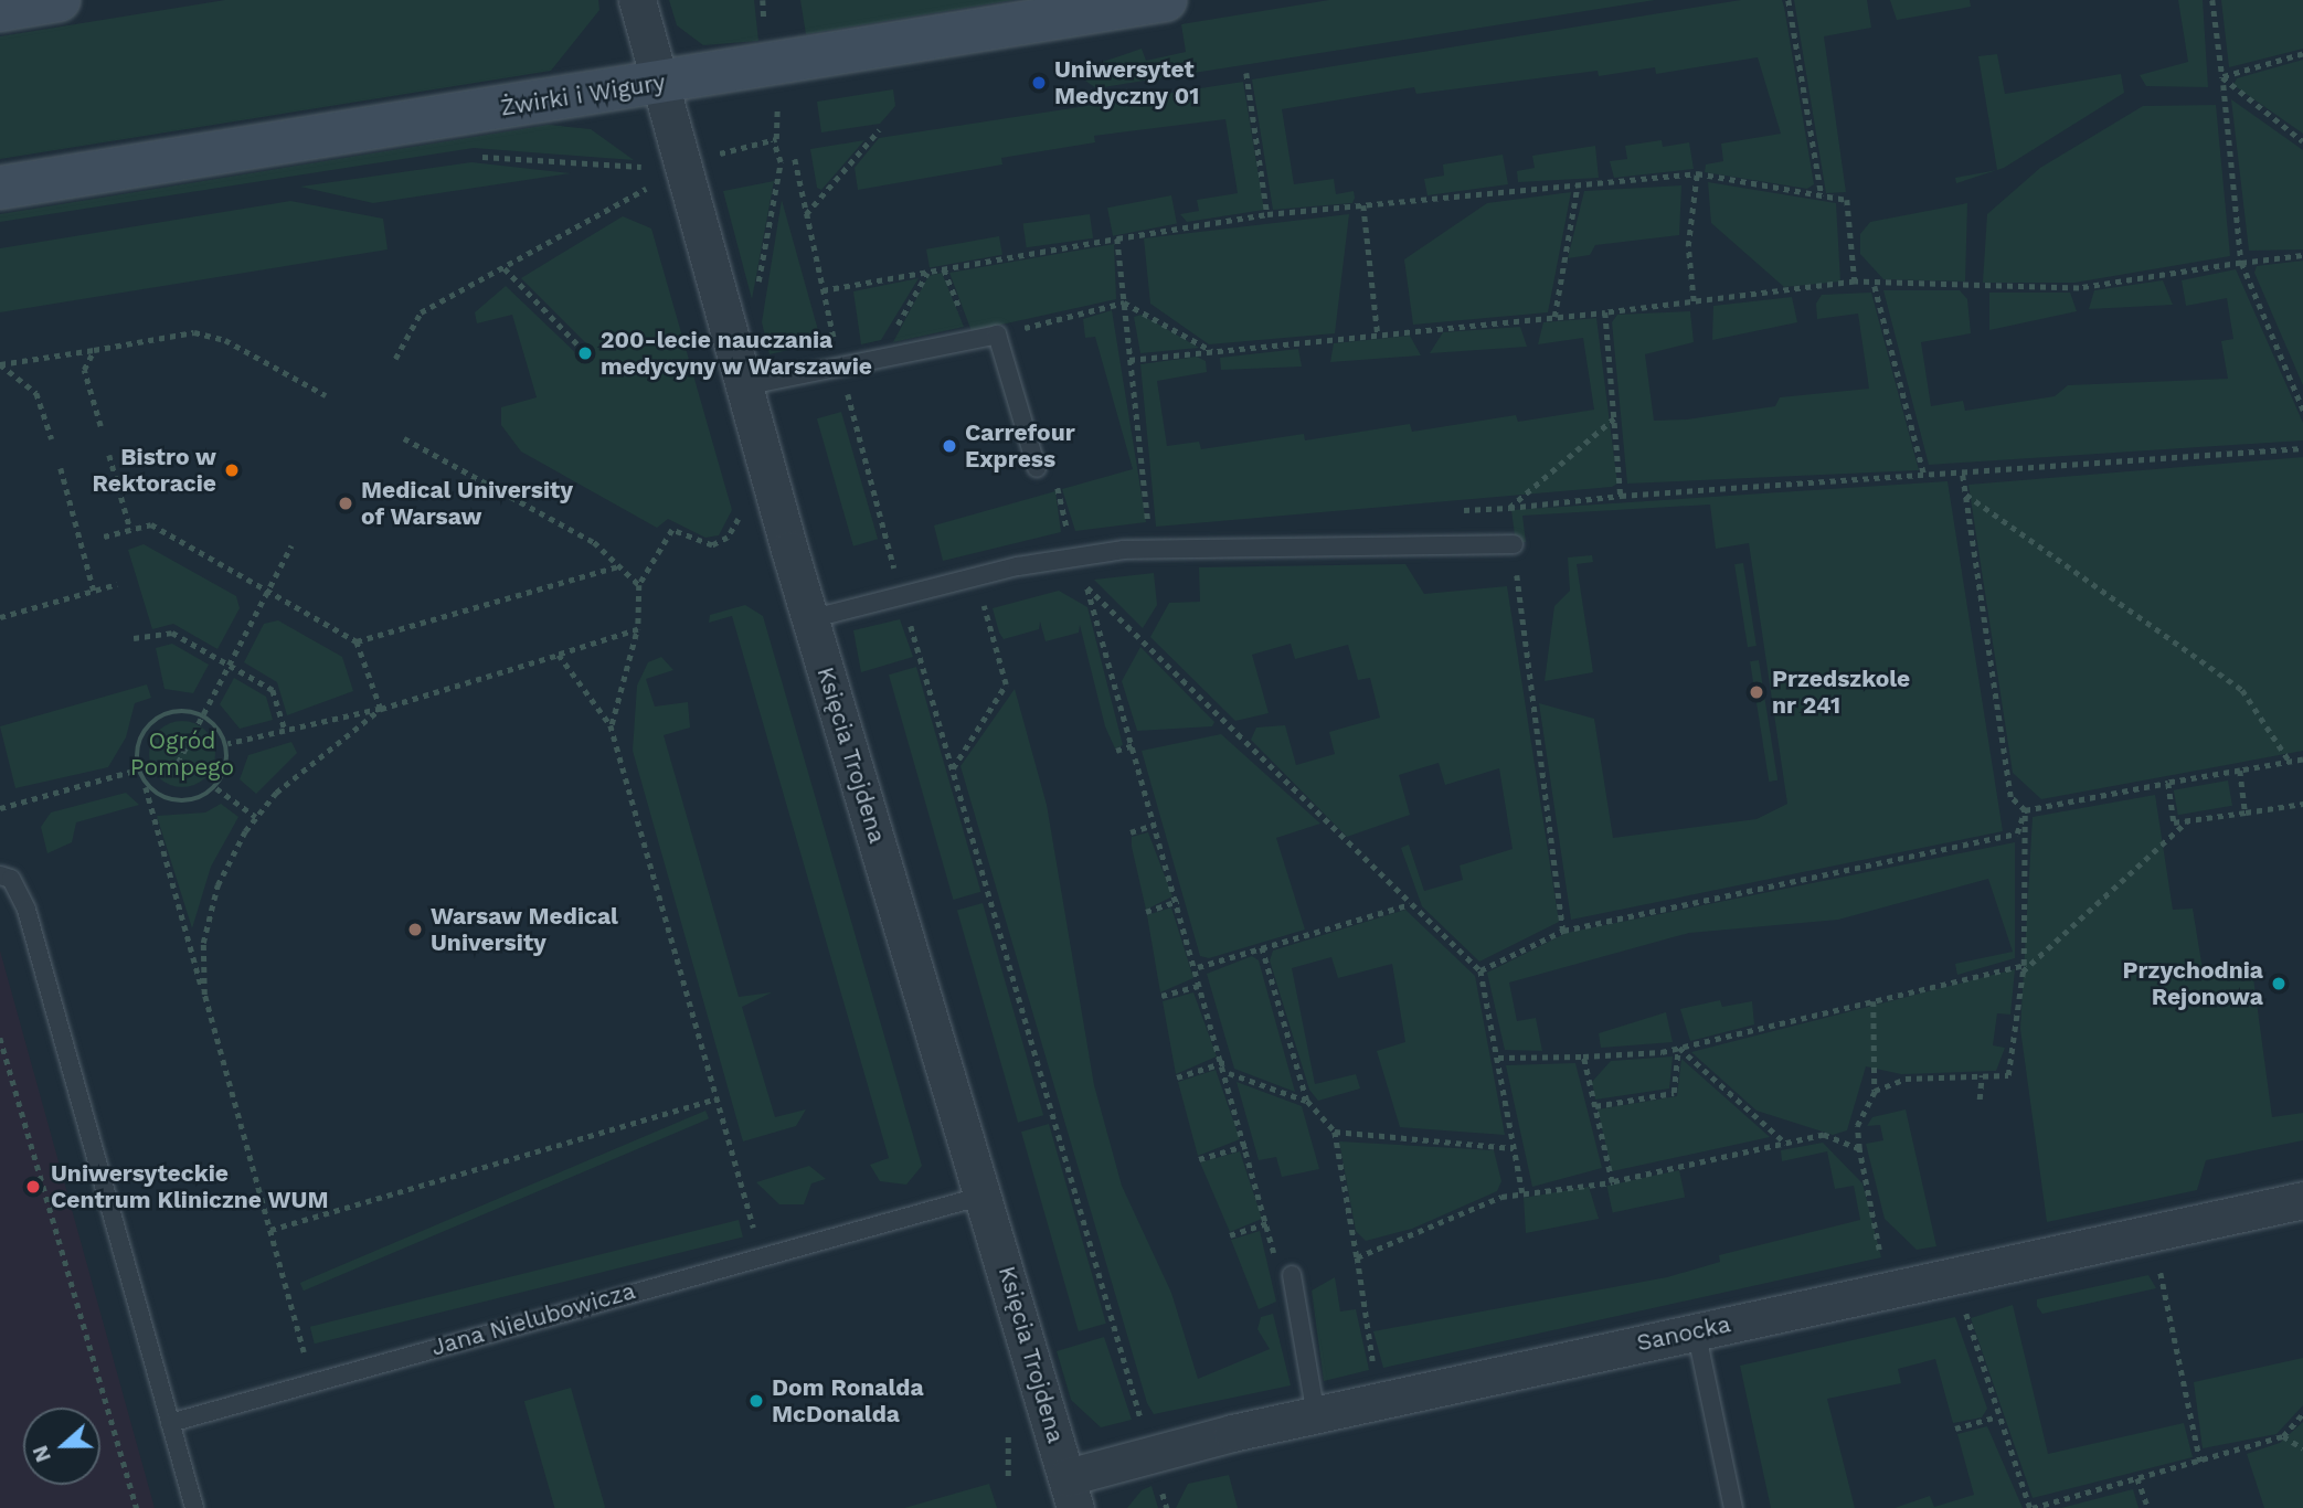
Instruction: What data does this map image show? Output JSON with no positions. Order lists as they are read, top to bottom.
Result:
{
  "streets": {
    "main road": ["Żwirki i Wigury"],
    "street": ["Księcia Trojdena", "Sanocka"],
    "lane": ["Jana Nielubowicza"]
  },
  "crossings": [
    ["Żwirki i Wigury", "Księcia Trojdena"],
    ["Księcia Trojdena", "Jana Nielubowicza"],
    ["Księcia Trojdena", "Sanocka"]
  ],
  "parks": ["Ogród Pompego"],
  "places": [
    "Uniwersytet Medyczny 01",
    "200-lecie nauczania medycyny w Warszawie",
    "Carrefour Express",
    "Bistro w Rektoracie",
    "Medical University of Warsaw",
    "Przedszkole nr 241",
    "Warsaw Medical University",
    "Przychodnia Rejonowa",
    "Uniwersyteckie Centrum Kliniczne WUM",
    "Dom Ronalda McDonalda"
  ],
  "north": "left"
}
